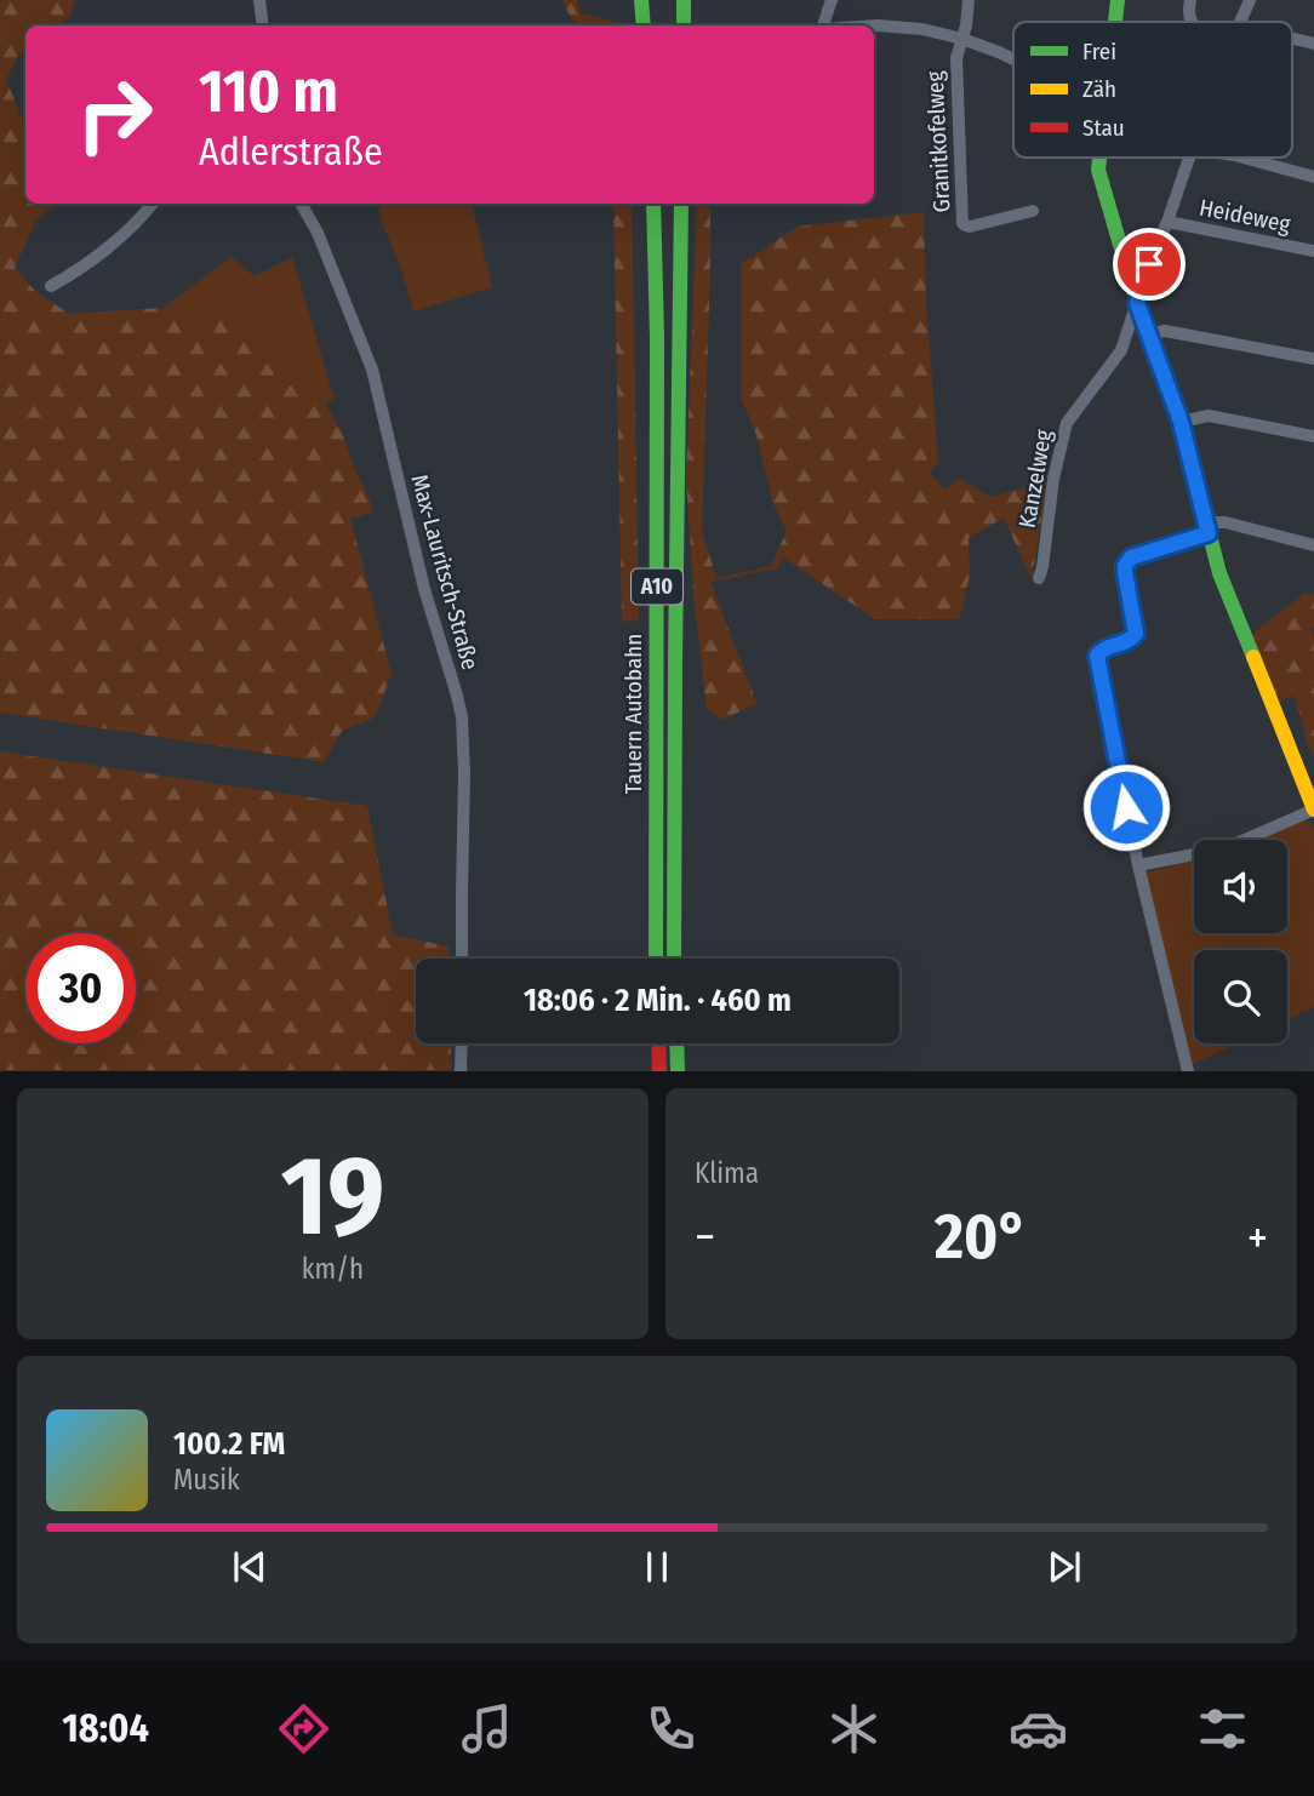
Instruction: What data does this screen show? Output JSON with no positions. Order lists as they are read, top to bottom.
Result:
{
  "streets": {
    "main road": ["A10", "Tauern Autobahn"],
    "street": [
      "Granitkofelweg",
      "Heideweg",
      "Kanzelweg",
      "Max-Lauritsch-Straße"
    ]
  },
  "crossings": [
    ["Heideweg", "Kanzelweg"]
  ],
  "legend": ["Frei", "Zäh", "Stau"],
  "page": {
    "turn": ["110 m", "Adlerstraße"],
    "limit": "30",
    "trip": "18:06 · 2 Min. · 460 m",
    "tile": [
      ["19", "km/h"],
      "Klima"
    ],
    "heat": ["−", "20°", "+"],
    "song": ["100.2 FM", "Musik"],
    "tabs": "18:04"
  }
}
